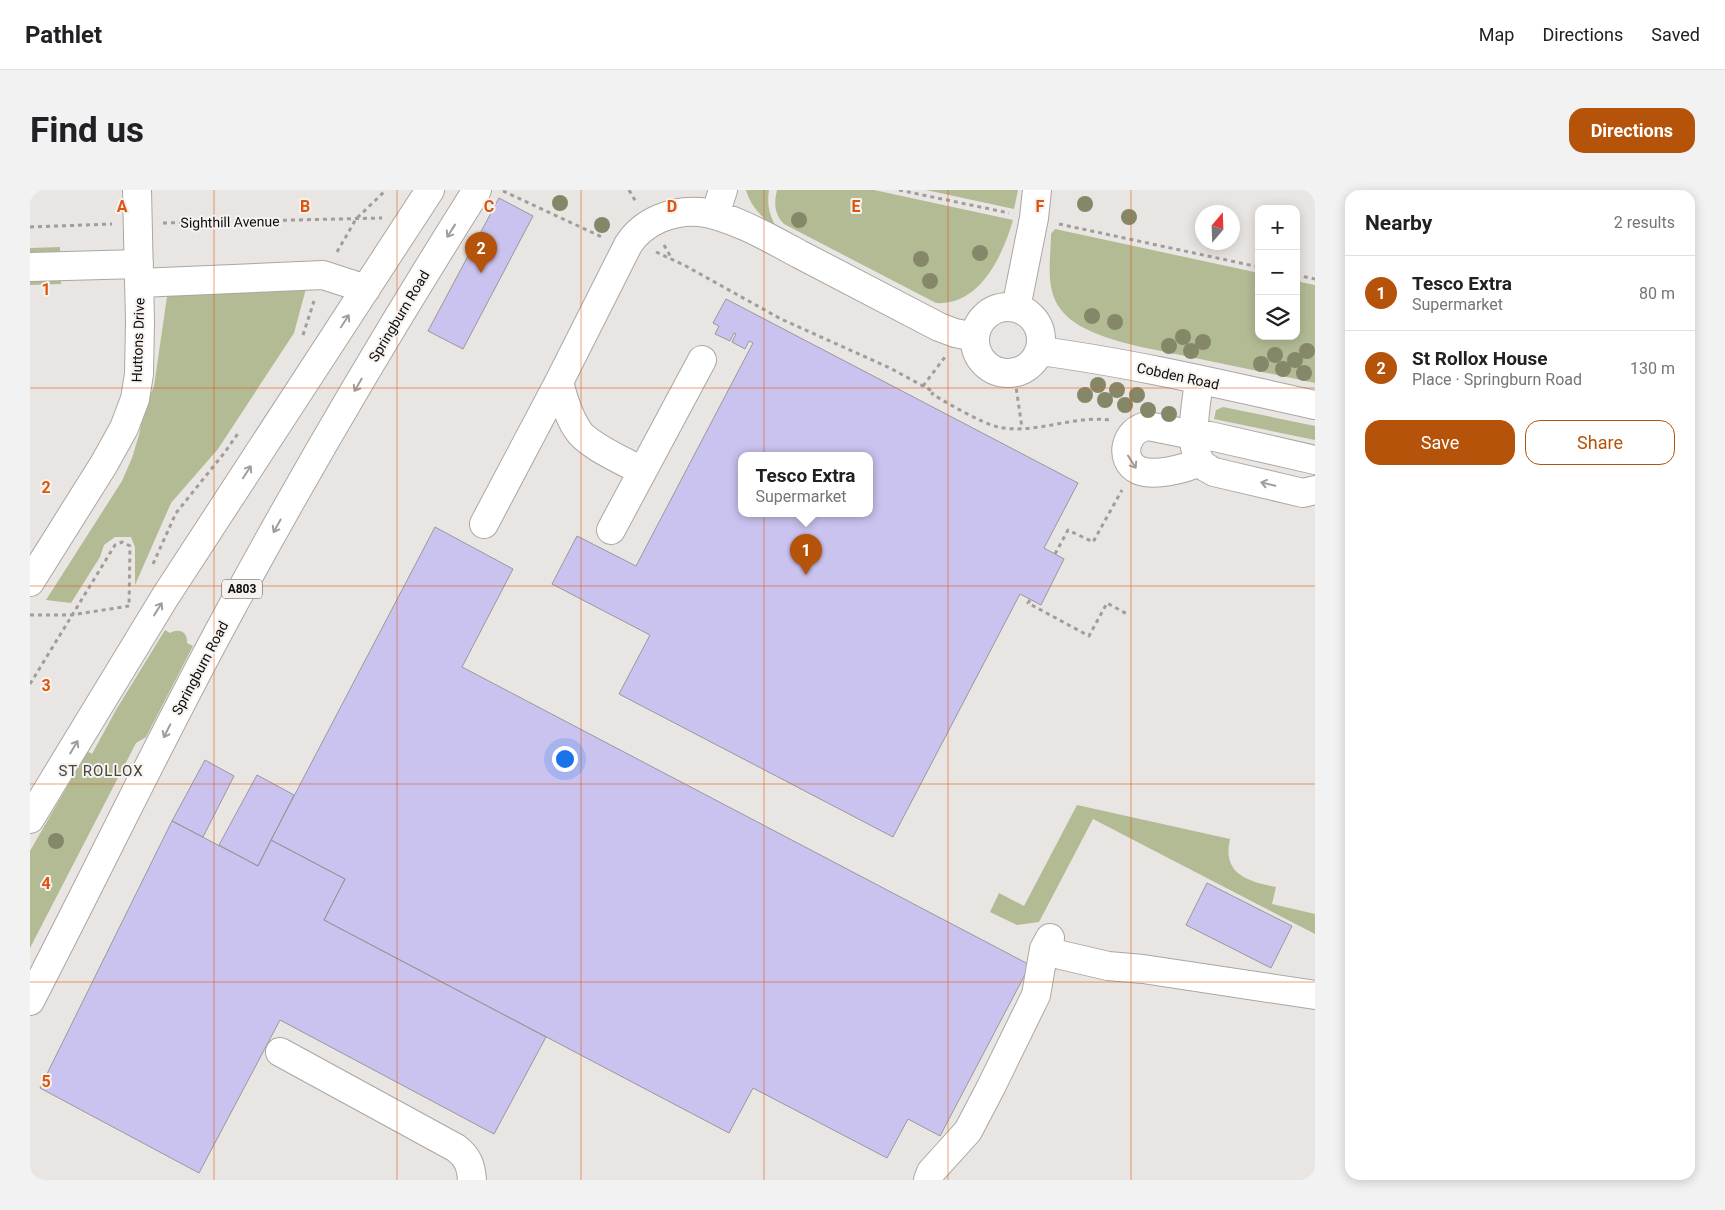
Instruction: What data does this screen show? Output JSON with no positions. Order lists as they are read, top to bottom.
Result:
{
  "streets": {
    "main road": [
      "Springburn Road",
      "Huttons Drive",
      "Cobden Road",
      "A803"
    ],
    "path": ["Sighthill Avenue"]
  },
  "crossings": [
    ["Sighthill Avenue", "Huttons Drive"]
  ],
  "districts": ["ST ROLLOX"],
  "north": "top",
  "page": {
    "header": "Pathlet",
    "nav": ["Map", "Directions", "Saved"],
    "buttons": [
      "Directions",
      ["Save", "Share"]
    ],
    "title": "Find us",
    "heading": ["Nearby", "2 results"],
    "map_buttons": ["+", "−"],
    "pins": ["2", "1"],
    "list": [
      {
        "mark": "1",
        "name": "Tesco Extra",
        "note": "Supermarket",
        "value": "80 m"
      },
      {
        "mark": "2",
        "name": "St Rollox House",
        "note": "Place · Springburn Road",
        "value": "130 m"
      }
    ],
    "popup": ["Tesco Extra", "Supermarket"]
  },
  "grid": {
    "columns": [
      "A",
      "B",
      "C",
      "D",
      "E",
      "F"
    ],
    "rows": [
      "1",
      "2",
      "3",
      "4",
      "5"
    ]
  }
}
